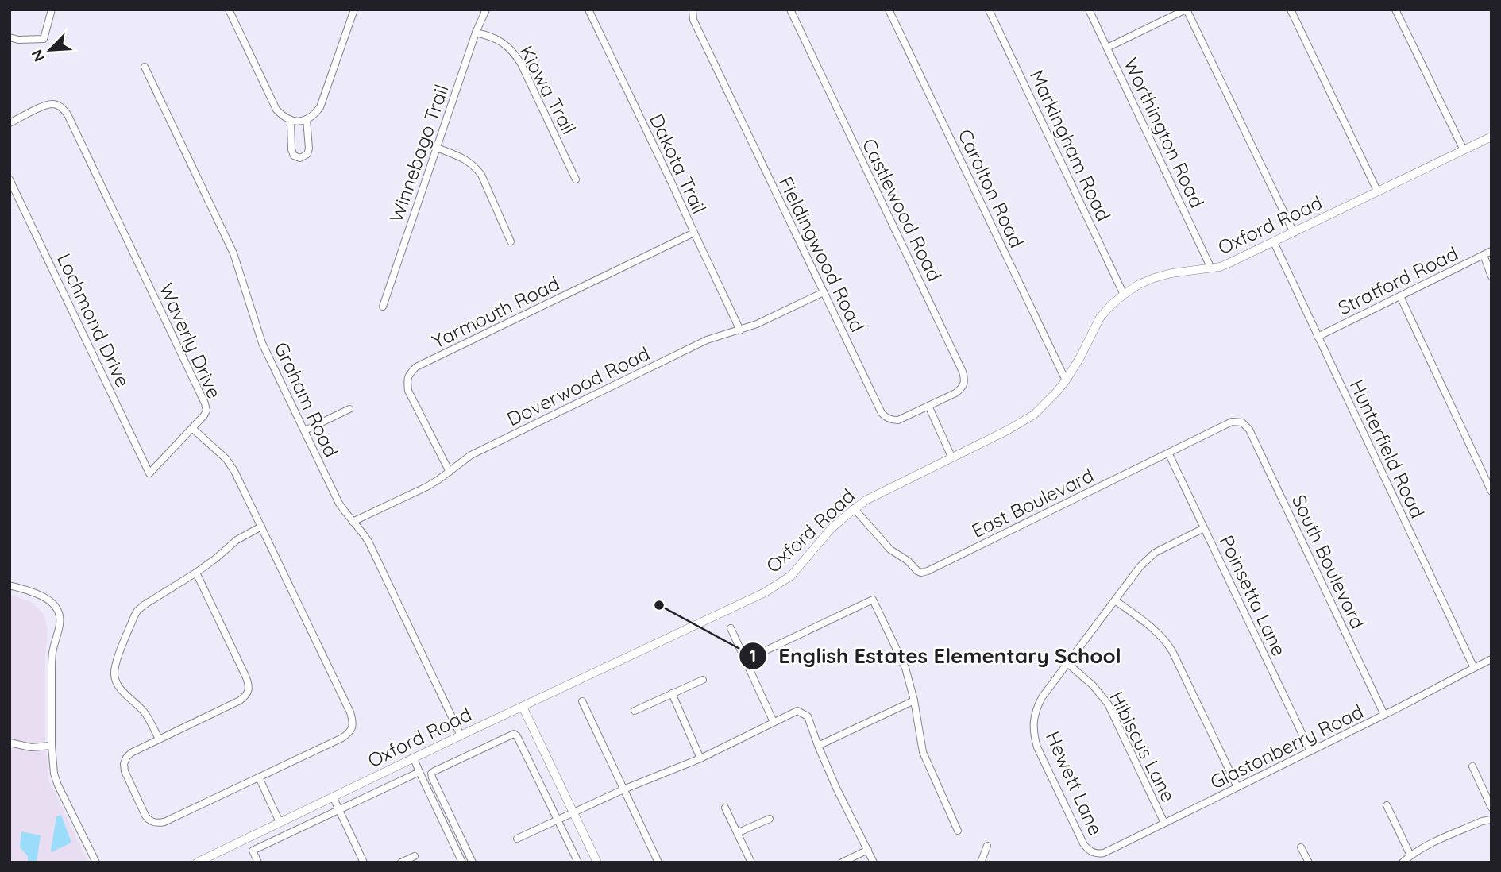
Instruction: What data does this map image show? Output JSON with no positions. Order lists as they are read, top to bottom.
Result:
{
  "streets": {
    "street": [
      "Kiowa Trail",
      "Worthington Road",
      "Markingham Road",
      "Winnebago Trail",
      "Dakota Trail",
      "Carolton Road",
      "Castlewood Road",
      "Oxford Road",
      "Fieldingwood Road",
      "Stratford Road",
      "Yarmouth Road",
      "Lochmond Drive",
      "Waverly Drive",
      "Doverwood Road",
      "Graham Road",
      "Hunterfield Road",
      "East Boulevard",
      "South Boulevard",
      "Poinsetta Lane",
      "Hibiscus Lane",
      "Glastonberry Road",
      "Hewett Lane"
    ]
  },
  "crossings": [
    ["Kiowa Trail", "Winnebago Trail"],
    ["Worthington Road", "Oxford Road"],
    ["Markingham Road", "Oxford Road"],
    ["Dakota Trail", "Yarmouth Road"],
    ["Dakota Trail", "Doverwood Road"],
    ["Carolton Road", "Oxford Road"],
    ["Castlewood Road", "Fieldingwood Road"],
    ["Oxford Road", "Graham Road"],
    ["Oxford Road", "Hunterfield Road"],
    ["Oxford Road", "East Boulevard"],
    ["Fieldingwood Road", "Doverwood Road"],
    ["Stratford Road", "Hunterfield Road"],
    ["Yarmouth Road", "Doverwood Road"],
    ["Lochmond Drive", "Waverly Drive"],
    ["Doverwood Road", "Graham Road"],
    ["Hunterfield Road", "Glastonberry Road"],
    ["East Boulevard", "South Boulevard"],
    ["East Boulevard", "Poinsetta Lane"],
    ["South Boulevard", "Glastonberry Road"],
    ["Poinsetta Lane", "Glastonberry Road"],
    ["Poinsetta Lane", "Hewett Lane"],
    ["Hibiscus Lane", "Glastonberry Road"],
    ["Hibiscus Lane", "Hewett Lane"],
    ["Glastonberry Road", "Hewett Lane"]
  ],
  "places": ["English Estates Elementary School"],
  "north": "bottom left"
}
